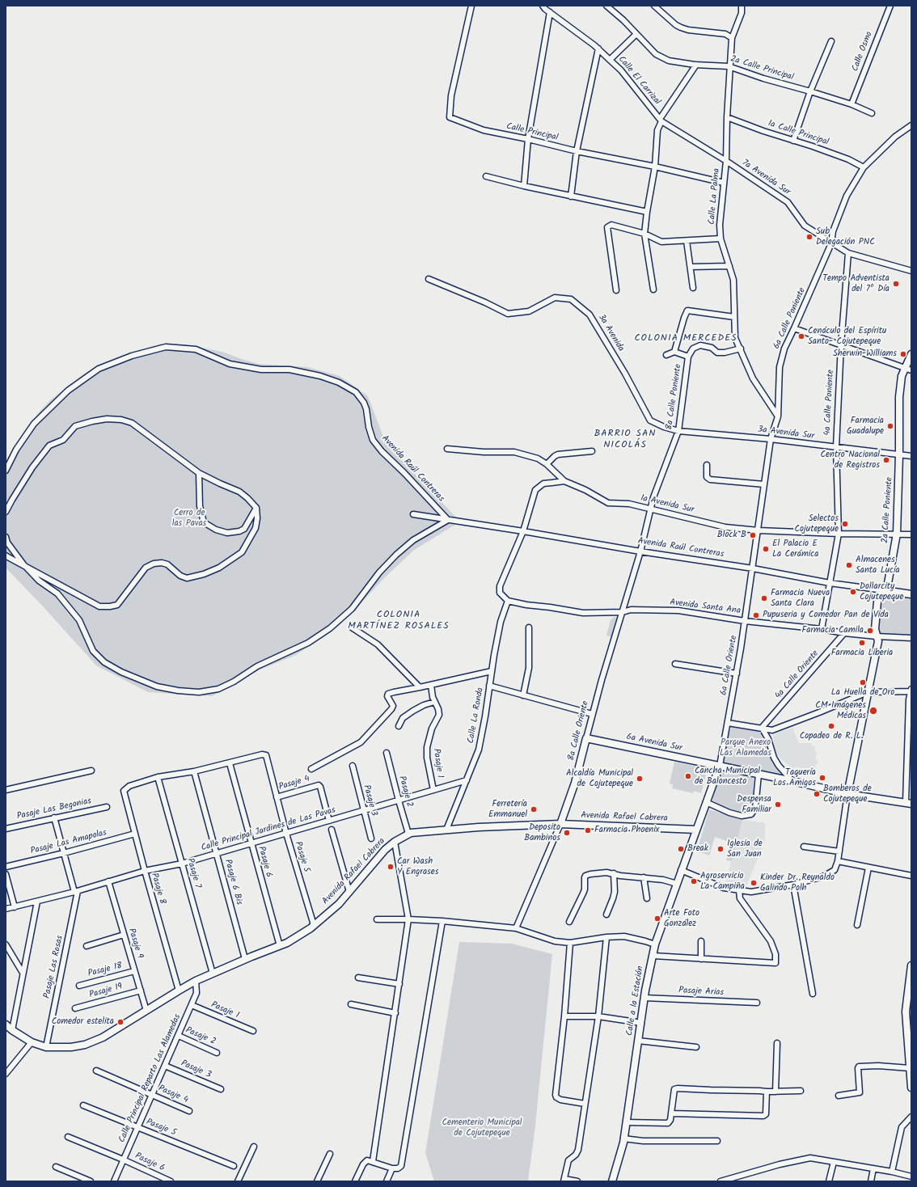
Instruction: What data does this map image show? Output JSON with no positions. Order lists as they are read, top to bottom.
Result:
{
  "streets": {
    "street": [
      "Calle Osmo",
      "2a Calle Principal",
      "Calle El Carrizal",
      "Calle Principal",
      "1a Calle Principal",
      "7a Avenida Sur",
      "Calle La Palma",
      "6a Calle Poniente",
      "3a Avenida",
      "8a Calle Poniente",
      "4a Calle Poniente",
      "3a Avenida Sur",
      "Avenida Raúl Contreras",
      "1a Avenida Sur",
      "2a Calle Poniente",
      "Avenida Santa Ana",
      "6a Calle Oriente",
      "4a Calle Oriente",
      "Calle La Ronda",
      "8a Calle Oriente",
      "6a Avenida Sur",
      "Pasaje 1",
      "Pasaje 4",
      "Pasaje 2",
      "Pasaje 3",
      "Pasaje Las Begonias",
      "Avenida Rafael Cabrera",
      "Calle Principal Jardines de Las Pavas",
      "Pasaje Las Amapolas",
      "Pasaje 5",
      "Pasaje 6",
      "Pasaje 7",
      "Pasaje 6 Bis",
      "Pasaje 8",
      "Pasaje 9",
      "Pasaje Las Rosas",
      "Pasaje 18",
      "Pasaje 19",
      "Pasaje Arias",
      "Calle a la Estación",
      "Calle Principal Reparto Las Alamedas"
    ]
  },
  "crossings": [
    ["Calle Osmo", "2a Calle Principal"],
    ["2a Calle Principal", "Calle La Palma"],
    ["Calle El Carrizal", "7a Avenida Sur"],
    ["Calle El Carrizal", "Calle La Palma"],
    ["Calle Principal", "Calle La Palma"],
    ["1a Calle Principal", "Calle La Palma"],
    ["1a Calle Principal", "6a Calle Poniente"],
    ["7a Avenida Sur", "Calle La Palma"],
    ["7a Avenida Sur", "6a Calle Poniente"],
    ["7a Avenida Sur", "4a Calle Poniente"],
    ["Calle La Palma", "6a Calle Poniente"],
    ["Calle La Palma", "8a Calle Poniente"],
    ["6a Calle Poniente", "3a Avenida Sur"],
    ["6a Calle Poniente", "Avenida Raúl Contreras"],
    ["6a Calle Poniente", "1a Avenida Sur"],
    ["6a Calle Poniente", "6a Calle Oriente"],
    ["3a Avenida", "8a Calle Poniente"],
    ["3a Avenida", "3a Avenida Sur"],
    ["8a Calle Poniente", "3a Avenida Sur"],
    ["8a Calle Poniente", "Avenida Raúl Contreras"],
    ["8a Calle Poniente", "1a Avenida Sur"],
    ["8a Calle Poniente", "8a Calle Oriente"],
    ["4a Calle Poniente", "3a Avenida Sur"],
    ["4a Calle Poniente", "Avenida Raúl Contreras"],
    ["4a Calle Poniente", "1a Avenida Sur"],
    ["4a Calle Poniente", "Avenida Santa Ana"],
    ["3a Avenida Sur", "2a Calle Poniente"],
    ["Avenida Raúl Contreras", "2a Calle Poniente"],
    ["Avenida Raúl Contreras", "Avenida Santa Ana"],
    ["Avenida Raúl Contreras", "6a Calle Oriente"],
    ["Avenida Raúl Contreras", "8a Calle Oriente"],
    ["1a Avenida Sur", "2a Calle Poniente"],
    ["2a Calle Poniente", "Avenida Santa Ana"],
    ["2a Calle Poniente", "6a Avenida Sur"],
    ["Avenida Santa Ana", "6a Calle Oriente"],
    ["Avenida Santa Ana", "4a Calle Oriente"],
    ["Avenida Santa Ana", "Calle La Ronda"],
    ["Avenida Santa Ana", "8a Calle Oriente"],
    ["6a Calle Oriente", "6a Avenida Sur"],
    ["6a Calle Oriente", "Calle a la Estación"],
    ["Calle La Ronda", "Avenida Rafael Cabrera"],
    ["Calle La Ronda", "Calle Principal Jardines de Las Pavas"],
    ["8a Calle Oriente", "6a Avenida Sur"],
    ["8a Calle Oriente", "Avenida Rafael Cabrera"],
    ["6a Avenida Sur", "Calle a la Estación"],
    ["Pasaje 1", "Calle Principal Jardines de Las Pavas"],
    ["Pasaje 1", "Calle Principal Reparto Las Alamedas"],
    ["Pasaje 4", "Calle Principal Jardines de Las Pavas"],
    ["Pasaje 4", "Pasaje 5"],
    ["Pasaje 4", "Calle Principal Reparto Las Alamedas"],
    ["Pasaje 2", "Avenida Rafael Cabrera"],
    ["Pasaje 2", "Calle Principal Jardines de Las Pavas"],
    ["Pasaje 2", "Calle Principal Reparto Las Alamedas"],
    ["Pasaje 3", "Calle Principal Jardines de Las Pavas"],
    ["Pasaje 3", "Calle Principal Reparto Las Alamedas"],
    ["Avenida Rafael Cabrera", "Pasaje 5"],
    ["Avenida Rafael Cabrera", "Pasaje 6"],
    ["Avenida Rafael Cabrera", "Pasaje 7"],
    ["Avenida Rafael Cabrera", "Pasaje 6 Bis"],
    ["Avenida Rafael Cabrera", "Pasaje 8"],
    ["Avenida Rafael Cabrera", "Pasaje 9"],
    ["Avenida Rafael Cabrera", "Pasaje Las Rosas"],
    ["Avenida Rafael Cabrera", "Calle a la Estación"],
    ["Avenida Rafael Cabrera", "Calle Principal Reparto Las Alamedas"],
    ["Calle Principal Jardines de Las Pavas", "Pasaje 5"],
    ["Calle Principal Jardines de Las Pavas", "Pasaje 6"],
    ["Calle Principal Jardines de Las Pavas", "Pasaje 7"],
    ["Calle Principal Jardines de Las Pavas", "Pasaje 6 Bis"],
    ["Calle Principal Jardines de Las Pavas", "Pasaje 8"],
    ["Calle Principal Jardines de Las Pavas", "Pasaje 9"],
    ["Calle Principal Jardines de Las Pavas", "Pasaje Las Rosas"],
    ["Pasaje Las Amapolas", "Pasaje 8"],
    ["Pasaje 5", "Pasaje 6"],
    ["Pasaje 5", "Calle Principal Reparto Las Alamedas"],
    ["Pasaje 6", "Calle Principal Reparto Las Alamedas"],
    ["Pasaje 7", "Pasaje 8"],
    ["Pasaje 9", "Pasaje 18"],
    ["Pasaje 9", "Pasaje 19"],
    ["Pasaje Arias", "Calle a la Estación"]
  ],
  "districts": ["COLONIA MERCEDES", "BARRIO SAN NICOLÁS", "COLONIA MARTÍNEZ ROSALES"],
  "parks": ["Cerro de las Pavas", "Parque Anexo Las Alamedas", "Cementerio Municipal de Cojutepeque"],
  "places": [
    "Sub Delegación PNC",
    "Tempo Adventista del 7º Día",
    "Cenáculo del Espíritu Santo- Cojutepeque",
    "Sherwin-Williams",
    "Farmacia Guadalupe",
    "Centro Nacional de Registros",
    "Selectos Cojutepeque",
    "Block B",
    "El Palacio E La Cerámica",
    "Almacenes Santa Lucía",
    "Dollarcity Cojutepeque",
    "Farmacia Nueva Santa Clara",
    "Pupuseria y Comedor Pan de Vida",
    "Farmacia Camila",
    "Farmacia Liberia",
    "La Huella de Oro",
    "CM Imágenes Médicas",
    "Copadeo de R. L.",
    "Cancha Municipal de Baloncesto",
    "Taquería Los Amigos",
    "Alcaldía Municipal de Cojutepeque",
    "Bomberos de Cojutepeque",
    "Despensa Familiar",
    "Ferretería Emmanuel",
    "Farmacia Phoenix",
    "Deposito Bambinos",
    "Break",
    "Iglesia de San Juan",
    "Car Wash Y Engrases",
    "Agroservicio La Campiña",
    "Kinder Dr. Reynaldo Galindo Polh",
    "Arte Foto González",
    "Comedor estelita"
  ]
}
